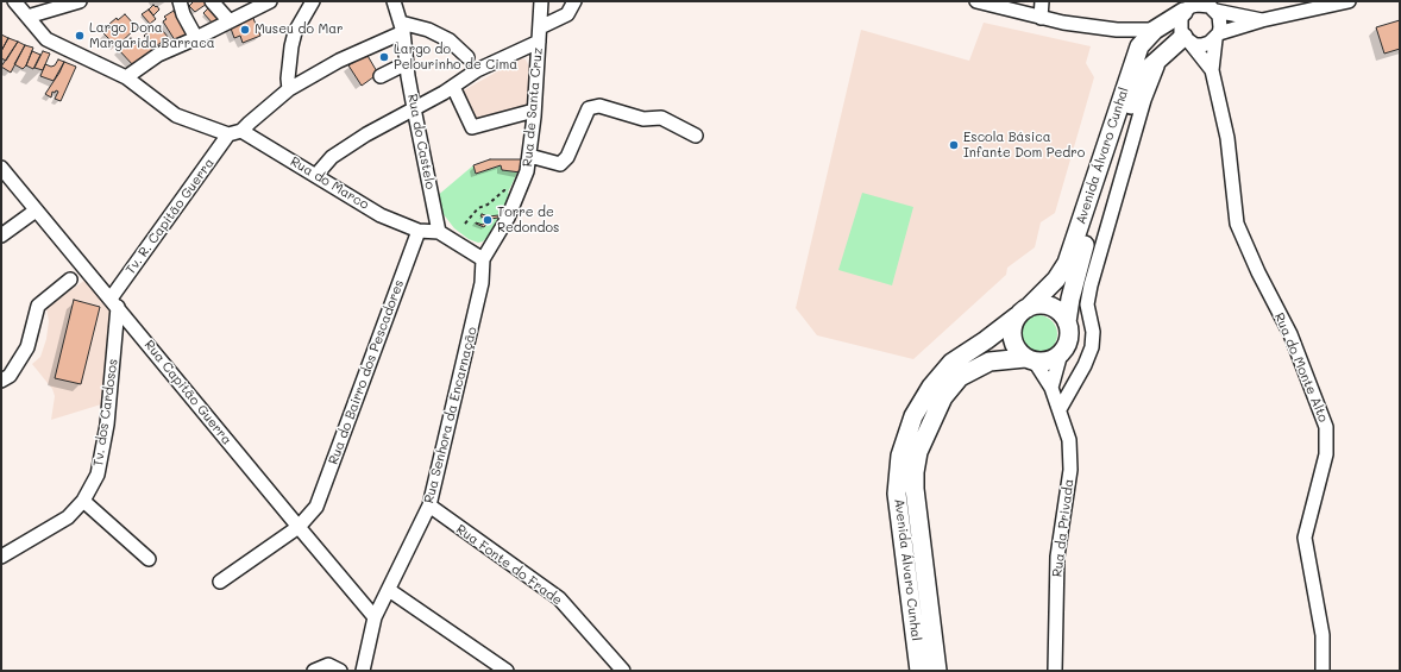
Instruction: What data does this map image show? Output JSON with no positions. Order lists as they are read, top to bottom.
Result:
{
  "streets": {
    "main road": ["Avenida Álvaro Cunhal"],
    "street": [
      "Rua de Santa Cruz",
      "Rua do Castelo",
      "Rua do Marco",
      "Tv. R. Capitão Guerra",
      "Rua do Monte Alto",
      "Rua do Bairro dos Pescadores",
      "Rua Capitão Guerra",
      "Tv. dos Cardosos",
      "Rua Senhora da Encarnação",
      "Rua da Privada",
      "Rua Fonte do Frade"
    ]
  },
  "crossings": [
    ["Rua de Santa Cruz", "Rua Senhora da Encarnação"],
    ["Rua do Castelo", "Tv. R. Capitão Guerra"],
    ["Avenida Álvaro Cunhal", "Rua da Privada"],
    ["Rua do Marco", "Tv. R. Capitão Guerra"],
    ["Rua do Marco", "Rua do Bairro dos Pescadores"],
    ["Tv. R. Capitão Guerra", "Rua Capitão Guerra"],
    ["Tv. R. Capitão Guerra", "Tv. dos Cardosos"],
    ["Rua do Bairro dos Pescadores", "Rua Capitão Guerra"],
    ["Rua Capitão Guerra", "Tv. dos Cardosos"],
    ["Rua Capitão Guerra", "Rua Senhora da Encarnação"],
    ["Rua Senhora da Encarnação", "Rua Fonte do Frade"]
  ],
  "places": [
    "Museu do Mar",
    "Largo Dona Margarida Barraca",
    "Largo do Pelourinho de Cima",
    "Escola Básica Infante Dom Pedro",
    "Torre de Redondos"
  ]
}
